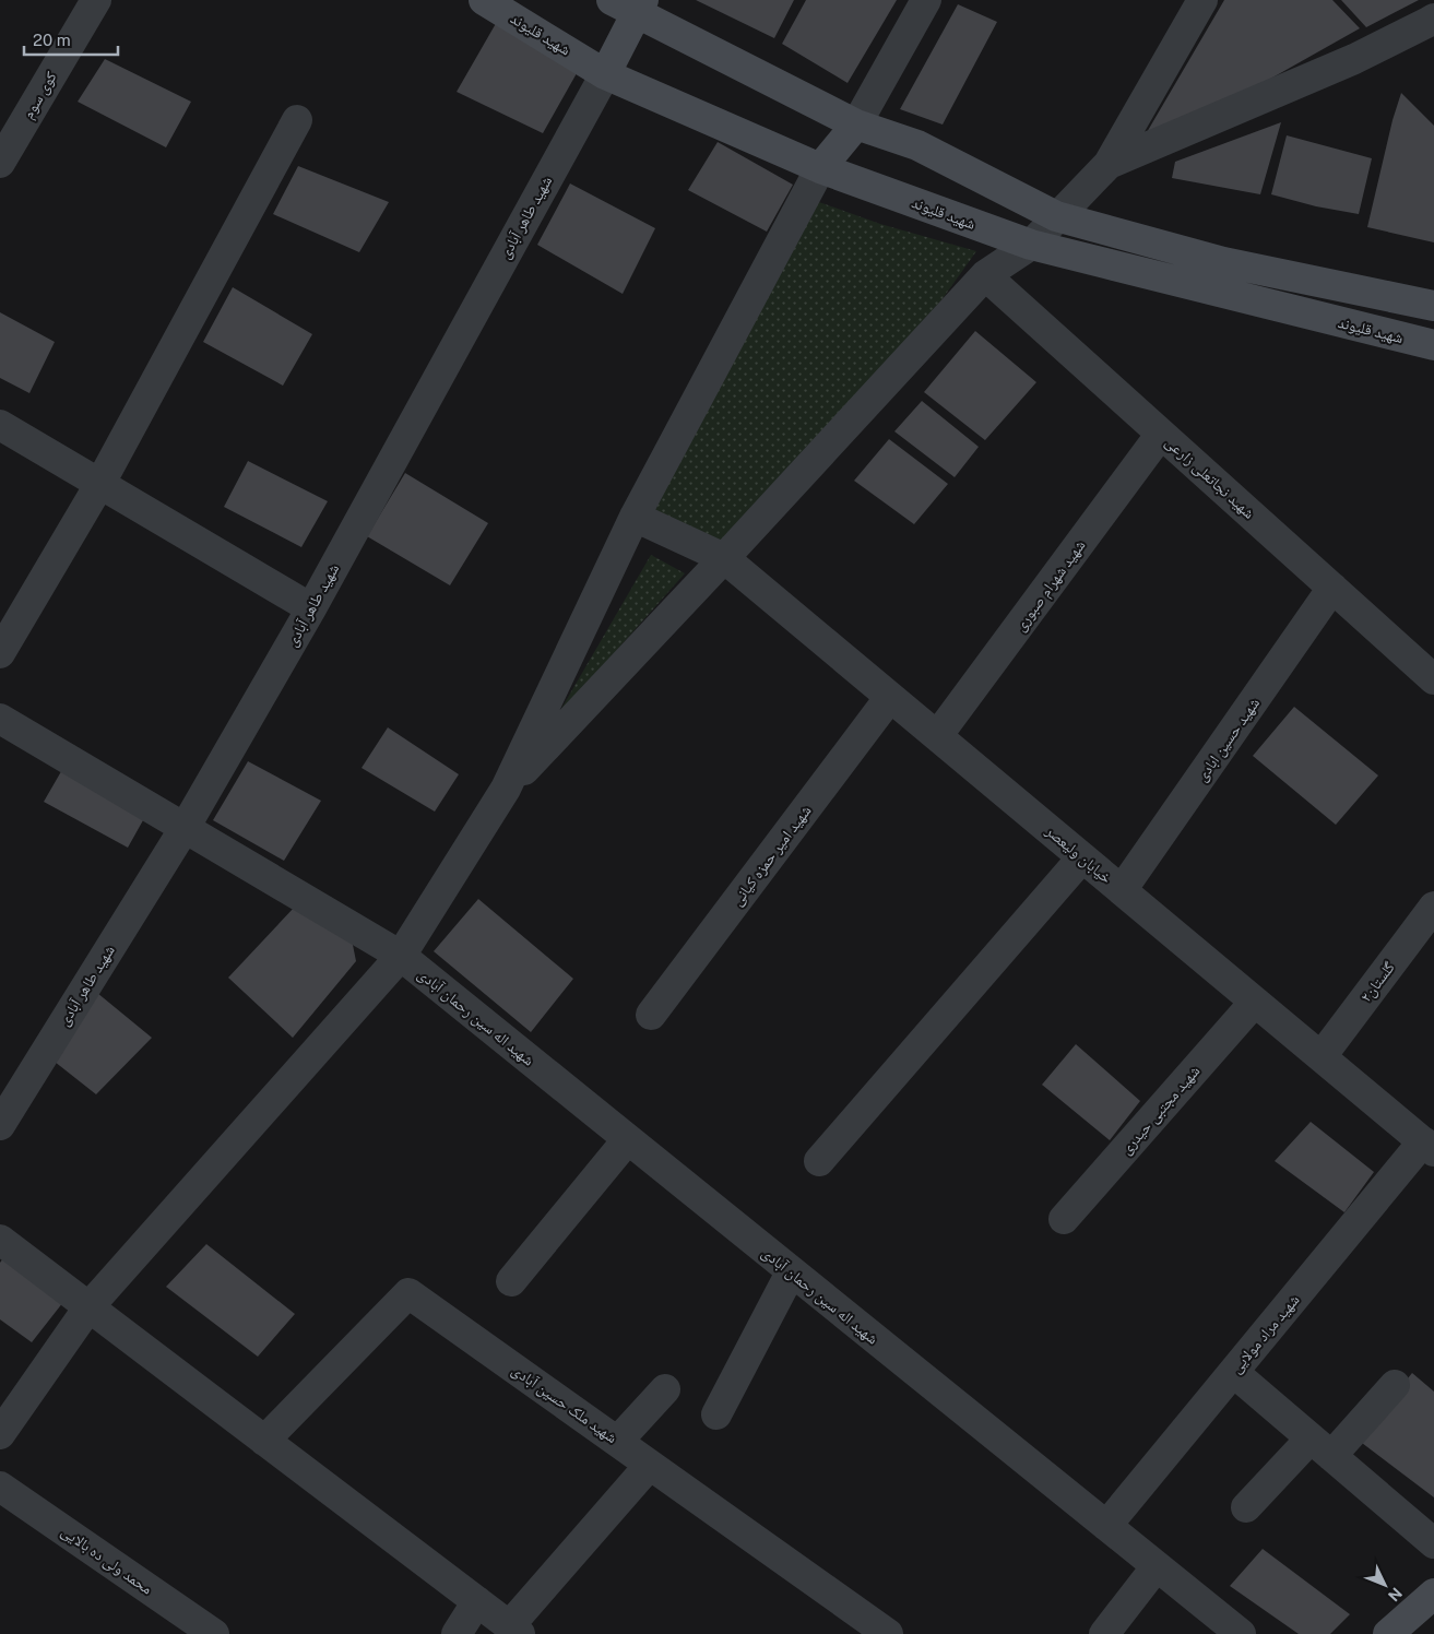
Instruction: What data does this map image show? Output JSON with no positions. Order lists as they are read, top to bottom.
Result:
{
  "streets": {
    "main road": ["شهید قلیوند"],
    "street": [
      "کوی سوم",
      "شهید طاهر آبادی",
      "شهید نجاتعلی زارعی",
      "شهید شهرام صبوری",
      "شهید حسین ابادی",
      "خیابان ولیعصر",
      "شهید امیر حمزه کیانی",
      "گلستان۲",
      "شهید اله سین رحمان آبادی",
      "شهید مجتبی حیدری",
      "شهید مراد مولایی",
      "شهید ملک حسین آبادی",
      "محمد ولی ده بالایی"
    ]
  },
  "crossings": [
    ["شهید قلیوند", "شهید طاهر آبادی"],
    ["شهید طاهر آبادی", "شهید اله سین رحمان آبادی"],
    ["شهید نجاتعلی زارعی", "شهید شهرام صبوری"],
    ["شهید نجاتعلی زارعی", "شهید حسین ابادی"],
    ["شهید شهرام صبوری", "خیابان ولیعصر"],
    ["شهید حسین ابادی", "خیابان ولیعصر"],
    ["خیابان ولیعصر", "شهید امیر حمزه کیانی"],
    ["خیابان ولیعصر", "گلستان۲"],
    ["خیابان ولیعصر", "شهید مجتبی حیدری"],
    ["خیابان ولیعصر", "شهید مراد مولایی"],
    ["شهید اله سین رحمان آبادی", "شهید مراد مولایی"]
  ],
  "scale_bar": "20 m",
  "north": "bottom right"
}
